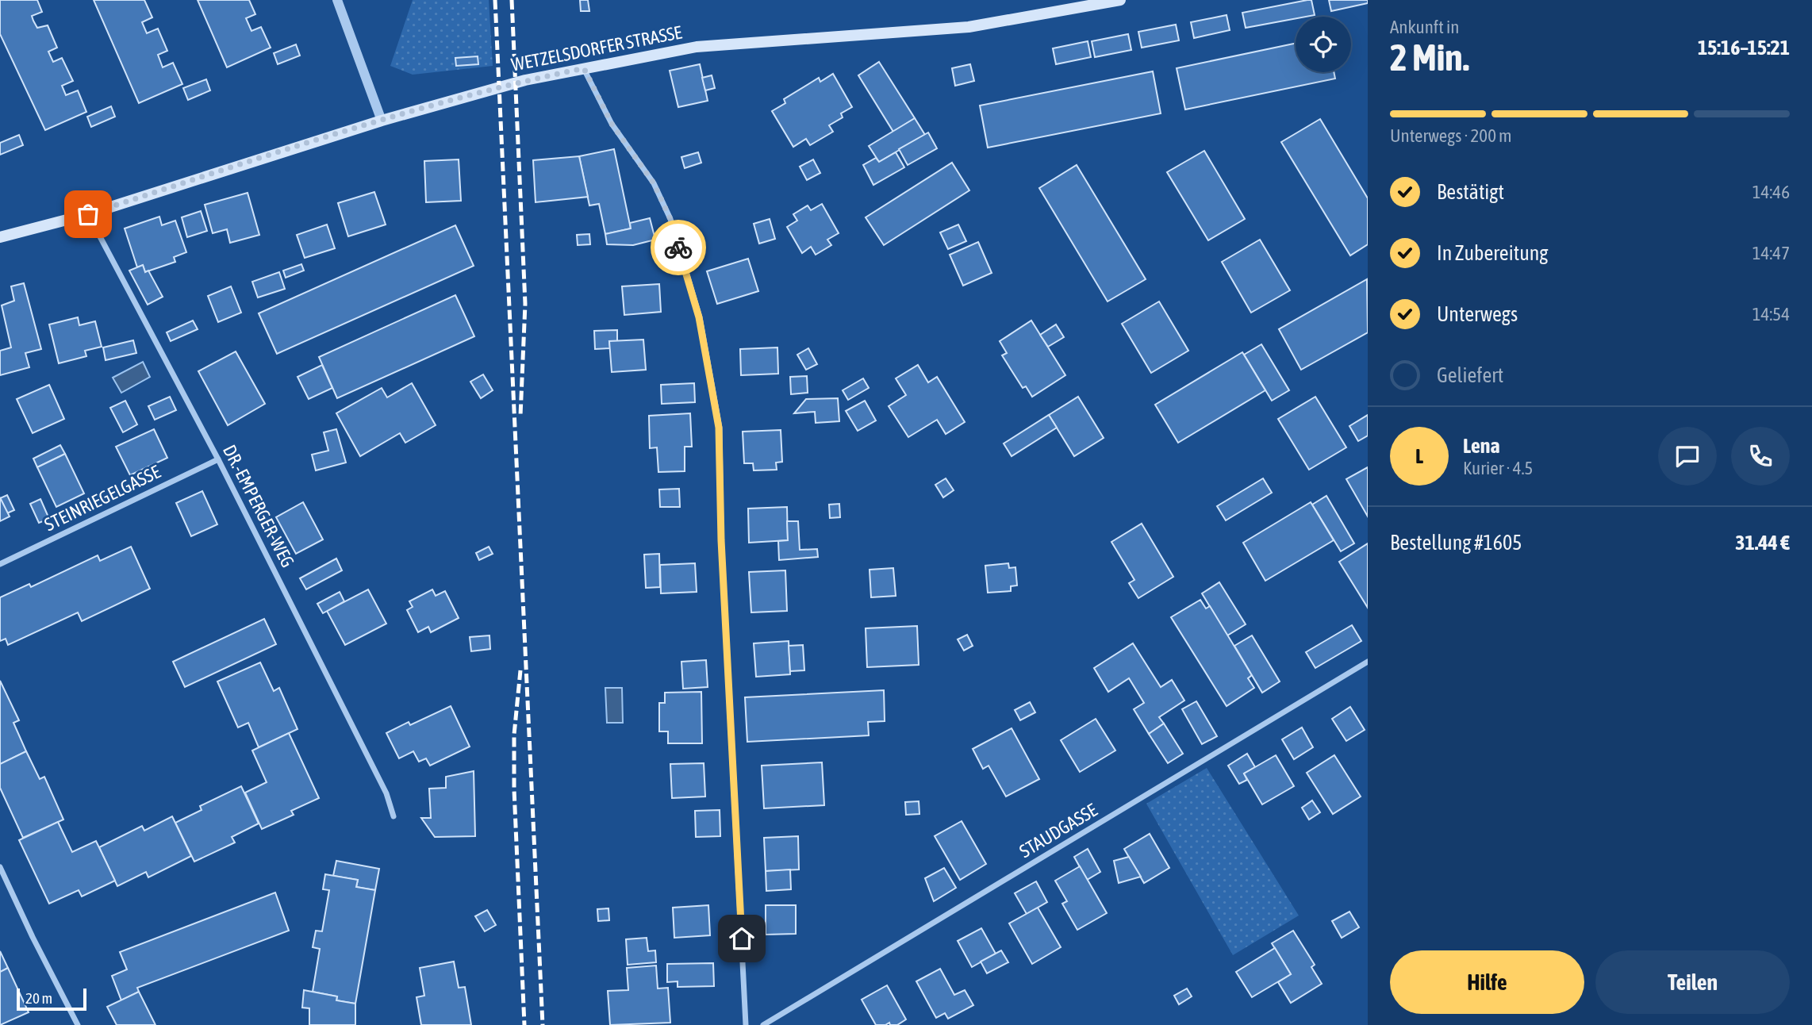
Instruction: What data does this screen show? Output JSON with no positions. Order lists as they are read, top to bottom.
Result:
{
  "streets": {
    "main road": ["WETZELSDORFER STRASSE"],
    "street": ["STEINRIEGELGASSE", "DR.-EMPERGER-WEG", "STAUDGASSE"]
  },
  "crossings": [
    ["WETZELSDORFER STRASSE", "DR.-EMPERGER-WEG"],
    ["STEINRIEGELGASSE", "DR.-EMPERGER-WEG"]
  ],
  "scale_bar": "20 m",
  "page": {
    "heading": ["2 Min.", "Ankunft in", "15:16–15:21"],
    "panel": [
      "Lena",
      "Kurier · 4.5",
      "Bestellung #1605",
      "31.44 €"
    ],
    "bar": "Unterwegs · 200 m",
    "list": [
      ["Bestätigt", "14:46"],
      ["In Zubereitung", "14:47"],
      ["Unterwegs", "14:54"],
      "Geliefert"
    ],
    "round": "L",
    "buttons": ["Hilfe", "Teilen"],
    "scale": "20 m"
  }
}
